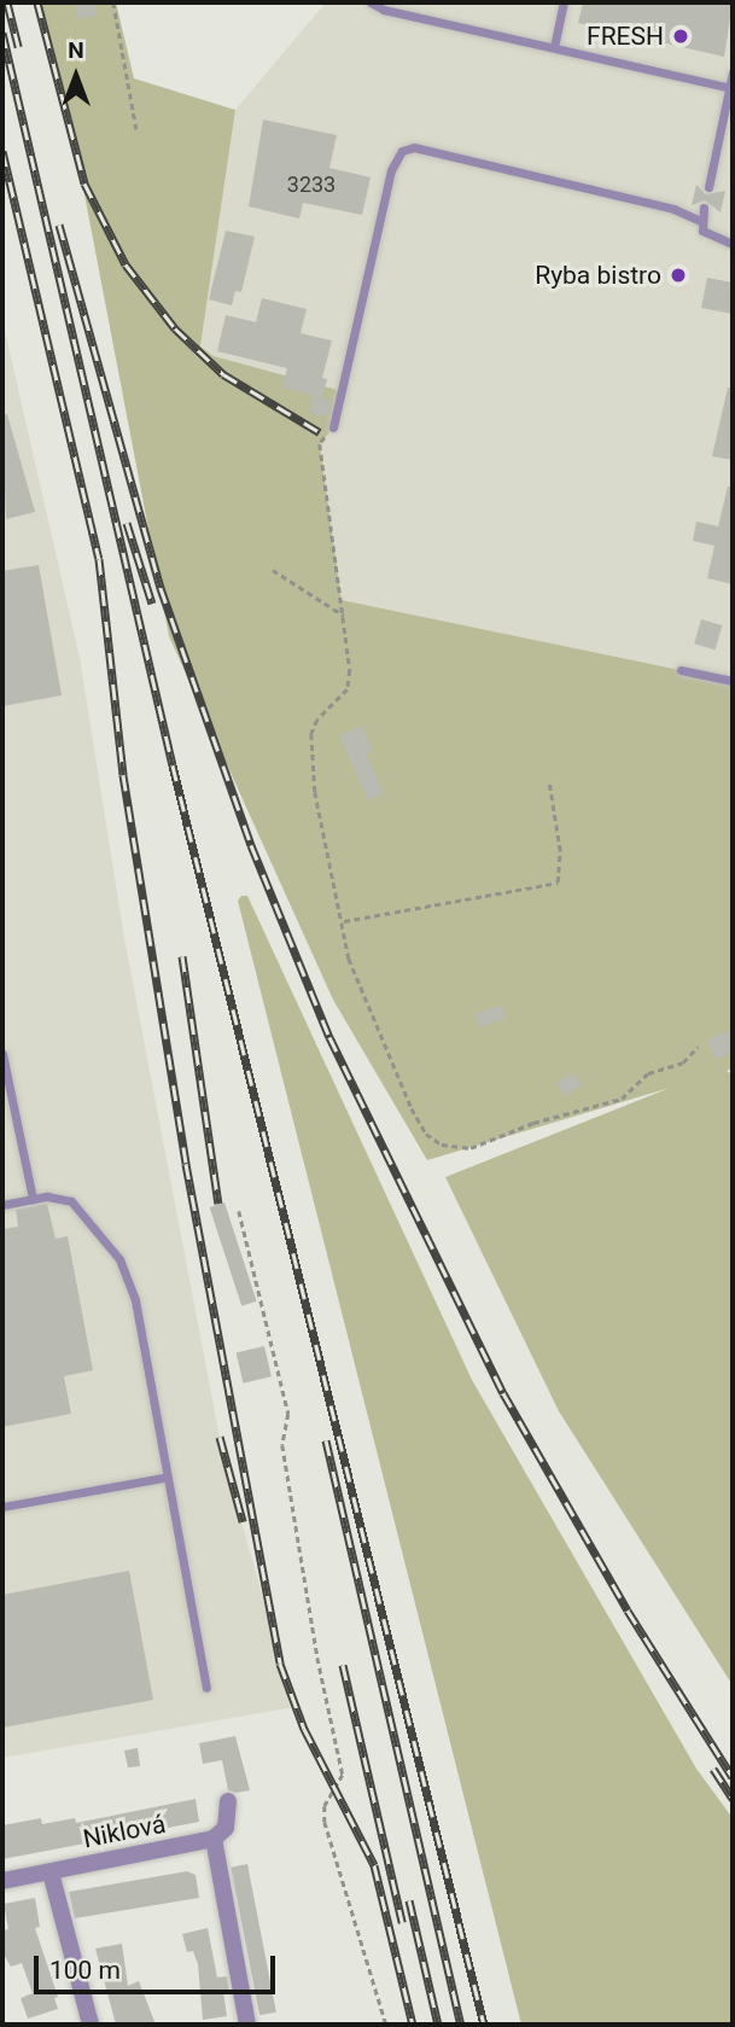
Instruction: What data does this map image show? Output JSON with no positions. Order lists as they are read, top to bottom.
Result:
{
  "streets": {
    "street": ["Niklová"]
  },
  "places": ["FRESH", "Ryba bistro"],
  "house_numbers": ["3233"],
  "scale_bar": "100 m",
  "north": "top"
}
